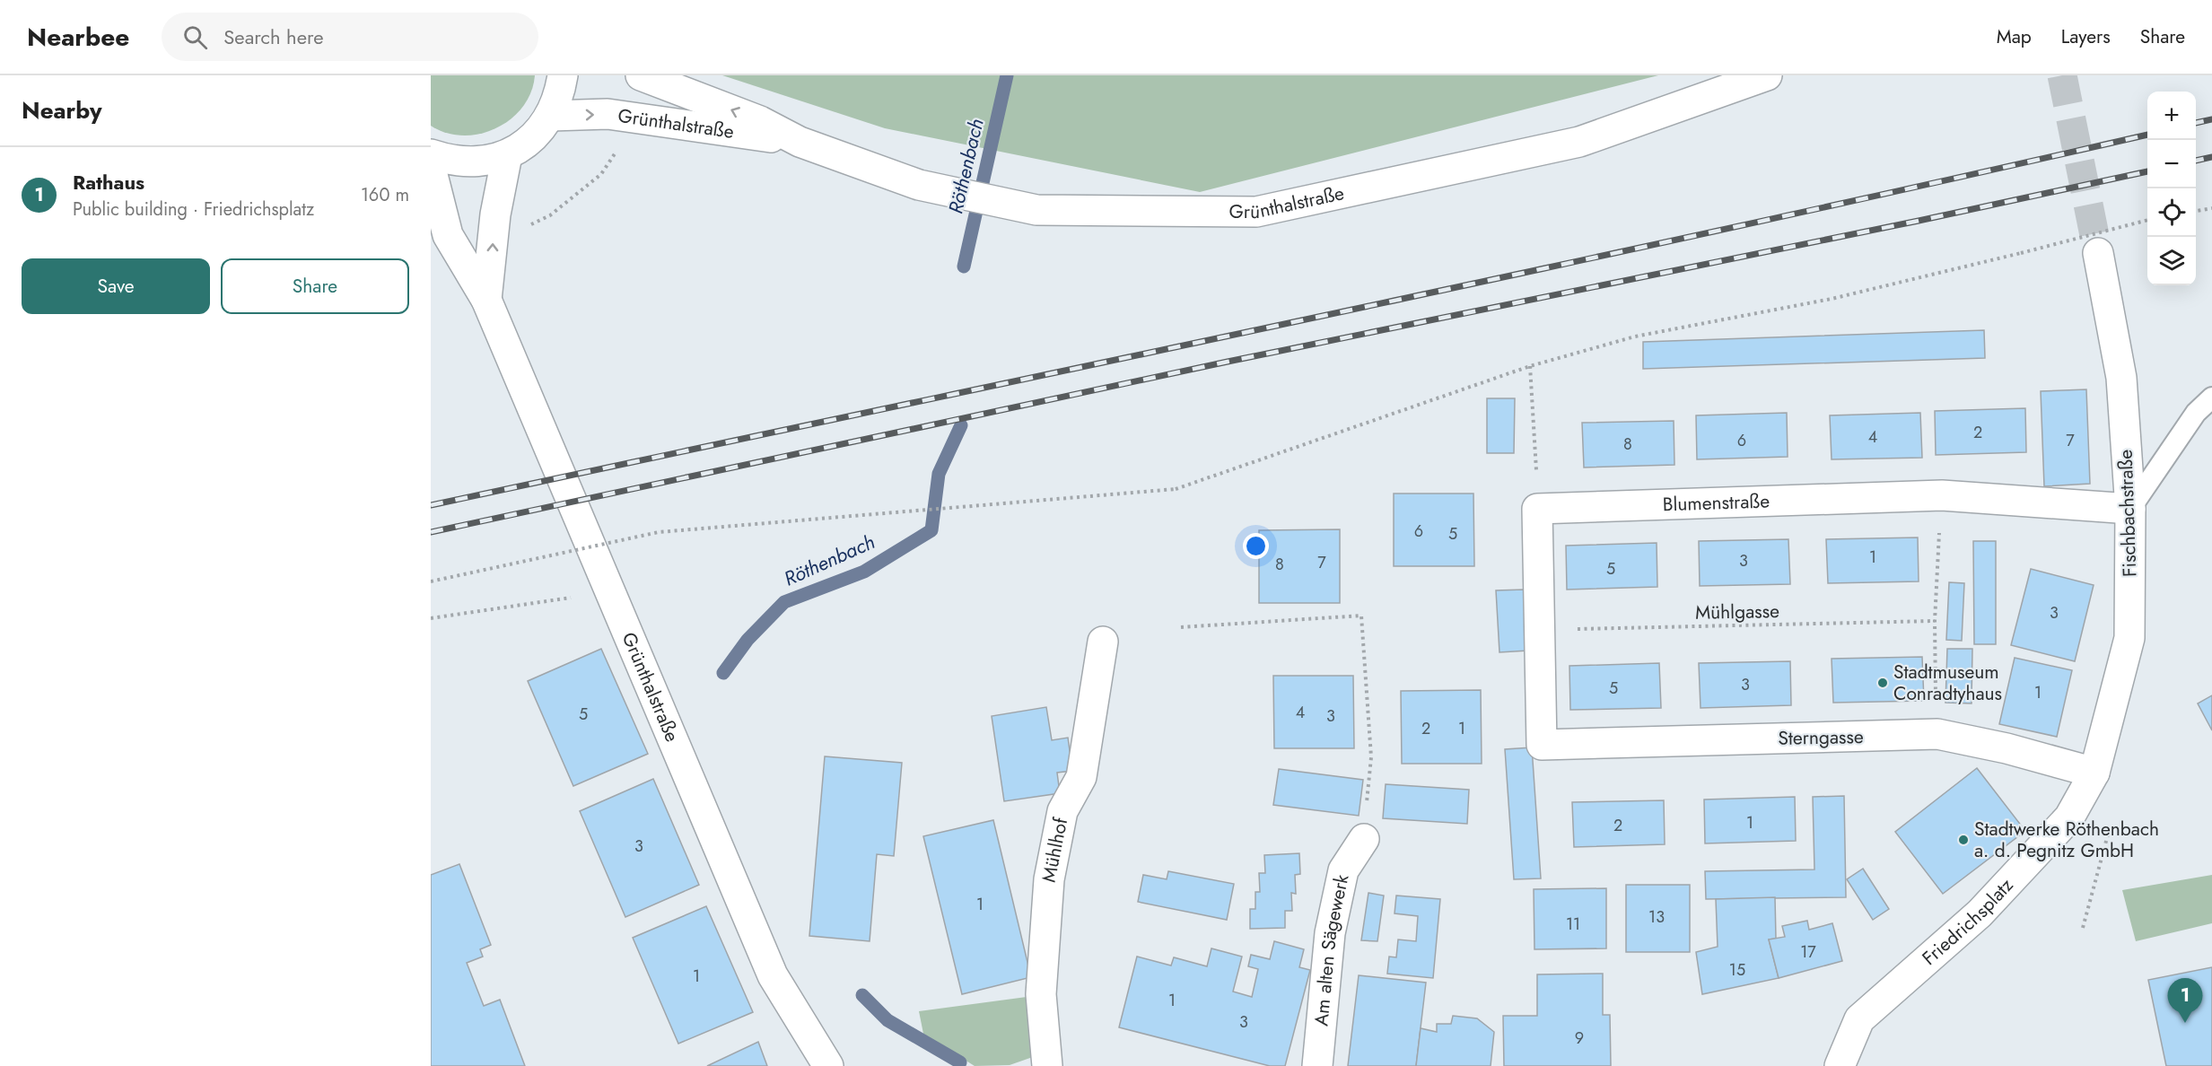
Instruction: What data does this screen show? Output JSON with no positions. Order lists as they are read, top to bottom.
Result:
{
  "streets": {
    "street": [
      "Grünthalstraße",
      "Blumenstraße",
      "Fischbachstraße",
      "Sterngasse",
      "Mühlhof",
      "Friedrichsplatz",
      "Am alten Sägewerk"
    ],
    "path": ["Mühlgasse"]
  },
  "crossings": [
    ["Blumenstraße", "Fischbachstraße"],
    ["Fischbachstraße", "Sterngasse"],
    ["Fischbachstraße", "Friedrichsplatz"],
    ["Mühlgasse", "Sterngasse"],
    ["Sterngasse", "Friedrichsplatz"]
  ],
  "water": ["Röthenbach"],
  "places": ["Stadtmuseum Conradtyhaus", "Stadtwerke Röthenbach a. d. Pegnitz GmbH"],
  "house_numbers": [
    "2",
    "4",
    "6",
    "7",
    "8",
    "6",
    "5",
    "1",
    "3",
    "7",
    "8",
    "5",
    "3",
    "3",
    "5",
    "1",
    "4",
    "5",
    "3",
    "2",
    "1",
    "1",
    "2",
    "3",
    "1",
    "13",
    "11",
    "17",
    "15",
    "1",
    "1",
    "3",
    "9"
  ],
  "page": {
    "header": "Nearbee",
    "search": "Search here",
    "nav": ["Map", "Layers", "Share"],
    "heading": "Nearby",
    "map_buttons": ["+", "−"],
    "list": [
      {
        "mark": "1",
        "name": "Rathaus",
        "note": "Public building · Friedrichsplatz",
        "value": "160 m"
      }
    ],
    "buttons": ["Save", "Share"],
    "pins": "1"
  }
}
